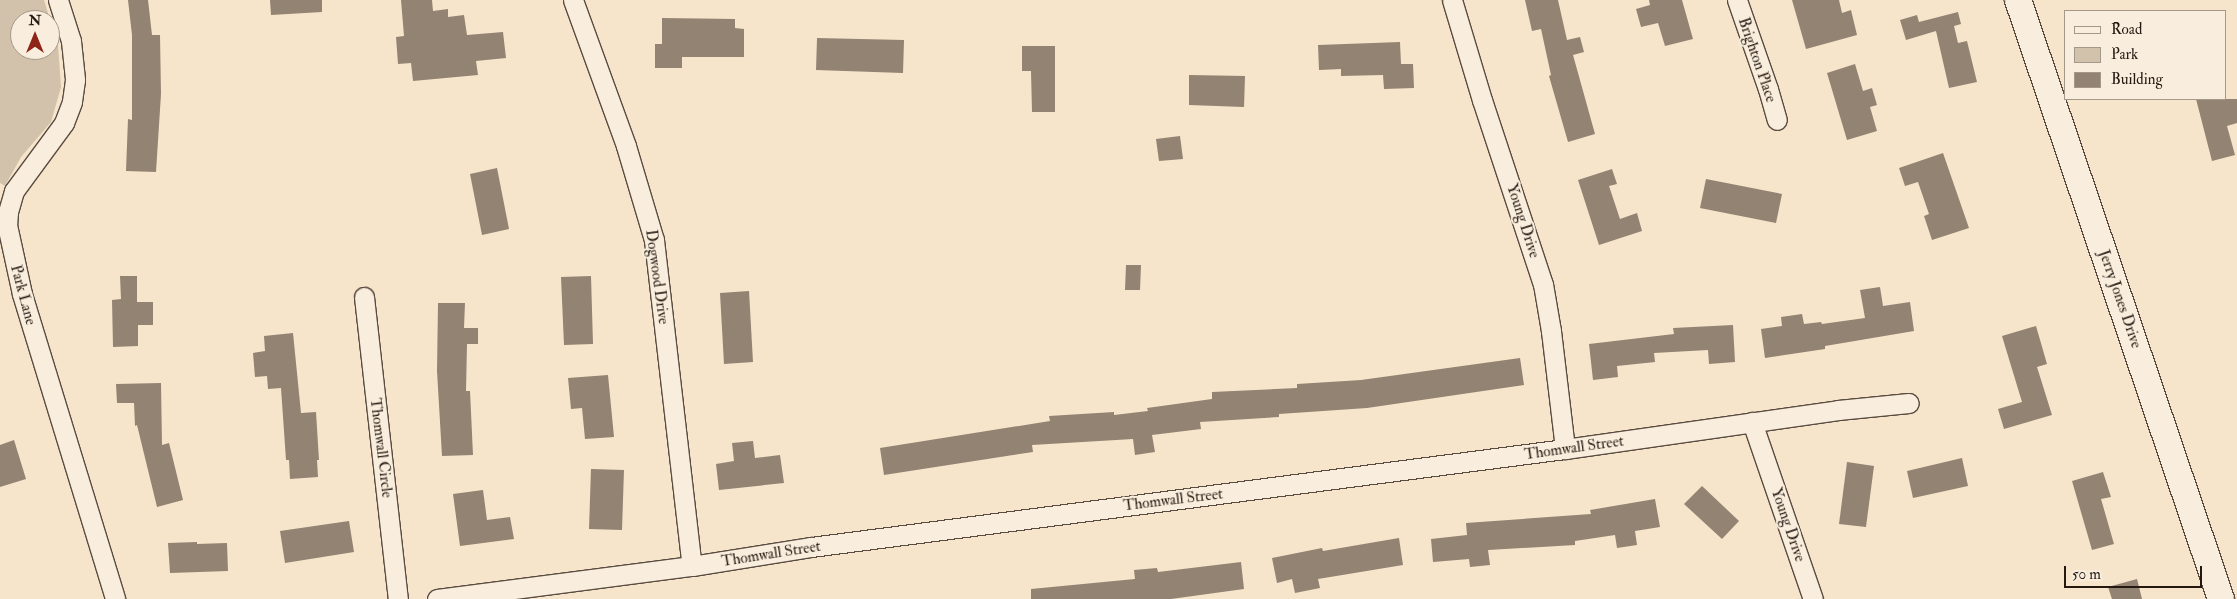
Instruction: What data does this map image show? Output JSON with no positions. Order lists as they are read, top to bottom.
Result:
{
  "streets": {
    "main road": ["Jerry Jones Drive"],
    "street": [
      "Brighton Place",
      "Young Drive",
      "Dogwood Drive",
      "Park Lane",
      "Thomwall Circle",
      "Thomwall Street"
    ]
  },
  "crossings": [
    ["Young Drive", "Thomwall Street"],
    ["Dogwood Drive", "Thomwall Street"]
  ],
  "legend": ["Road", "Park", "Building"],
  "scale_bar": "50 m",
  "north": "top"
}
